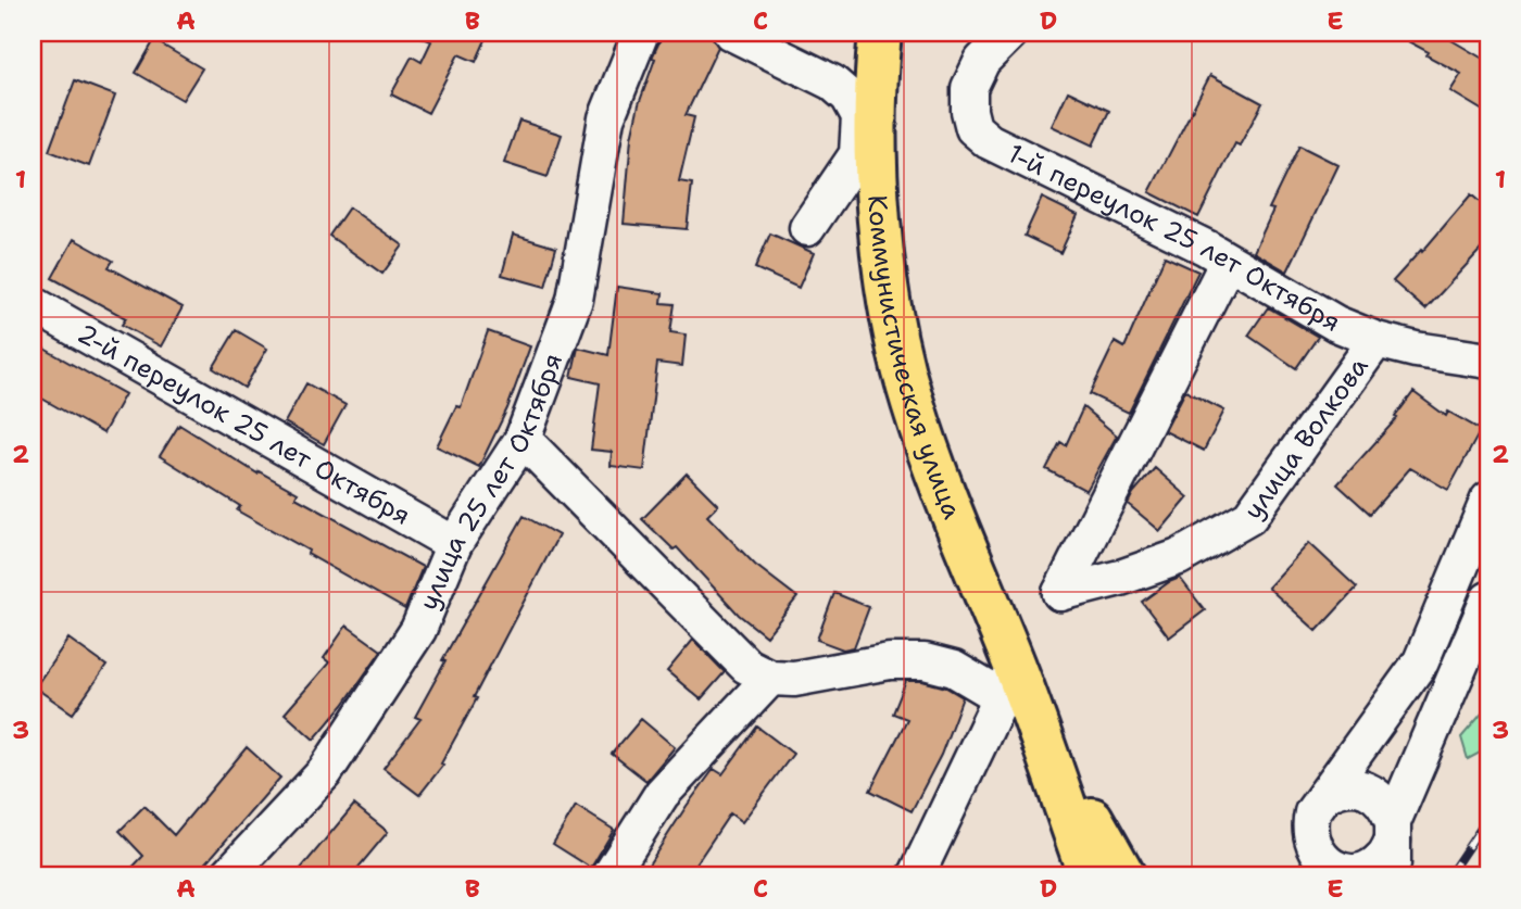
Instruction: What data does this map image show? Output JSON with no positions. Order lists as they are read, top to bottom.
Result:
{
  "streets": {
    "main road": ["Коммунистическая улица"],
    "street": [
      "1-й переулок 25 лет Октября",
      "2-й переулок 25 лет Октября",
      "улица Волкова",
      "улица 25 лет Октября"
    ]
  },
  "crossings": [
    ["1-й переулок 25 лет Октября", "улица Волкова"],
    ["2-й переулок 25 лет Октября", "улица 25 лет Октября"]
  ],
  "grid": {
    "columns": [
      "A",
      "B",
      "C",
      "D",
      "E"
    ],
    "rows": ["1", "2", "3"]
  }
}
